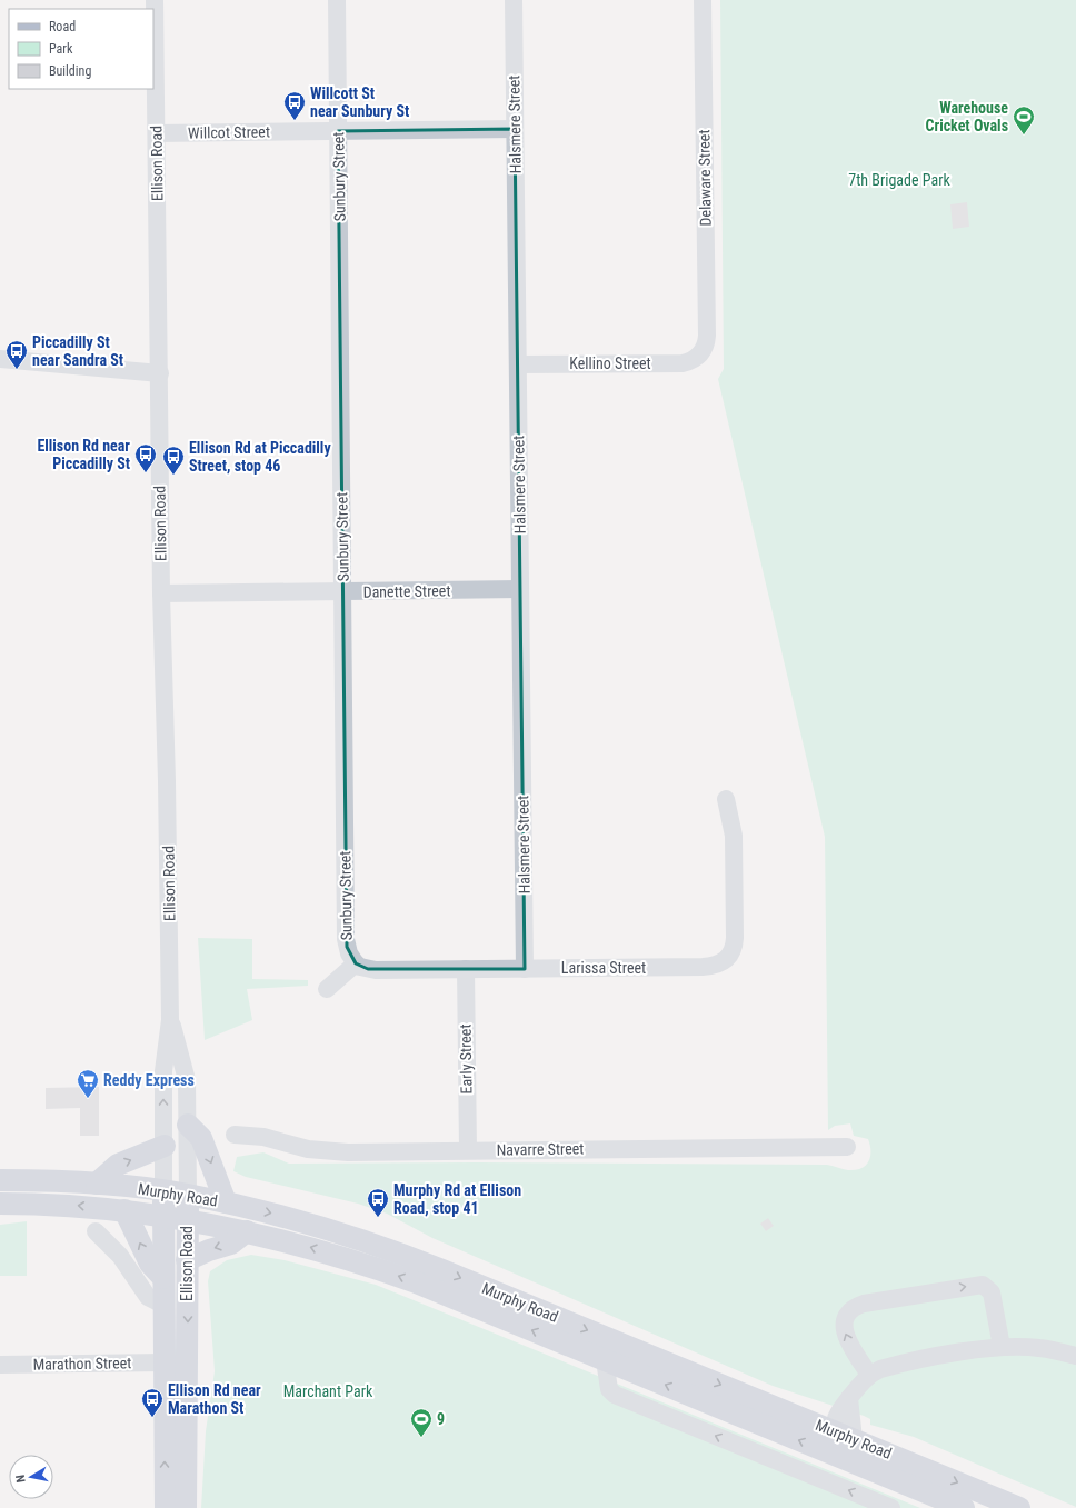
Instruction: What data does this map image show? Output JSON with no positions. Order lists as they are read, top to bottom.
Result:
{
  "streets": {
    "main road": ["Ellison Road", "Murphy Road"],
    "street": [
      "Halsmere Street",
      "Willcot Street",
      "Sunbury Street",
      "Delaware Street",
      "Kellino Street",
      "Danette Street",
      "Larissa Street",
      "Early Street",
      "Navarre Street",
      "Marathon Street"
    ]
  },
  "crossings": [
    ["Halsmere Street", "Willcot Street"],
    ["Halsmere Street", "Kellino Street"],
    ["Halsmere Street", "Danette Street"],
    ["Halsmere Street", "Larissa Street"],
    ["Willcot Street", "Ellison Road"],
    ["Willcot Street", "Sunbury Street"],
    ["Ellison Road", "Danette Street"],
    ["Ellison Road", "Murphy Road"],
    ["Ellison Road", "Marathon Street"],
    ["Sunbury Street", "Danette Street"],
    ["Sunbury Street", "Larissa Street"],
    ["Delaware Street", "Kellino Street"],
    ["Larissa Street", "Early Street"],
    ["Early Street", "Navarre Street"]
  ],
  "parks": ["7th Brigade Park", "Marchant Park"],
  "places": {
    "bus stop": [
      "Willcott St near Sunbury St",
      "Piccadilly St near Sandra St",
      "Ellison Rd near Piccadilly St",
      "Ellison Rd at Piccadilly Street, stop 46",
      "Murphy Rd at Ellison Road, stop 41",
      "Ellison Rd near Marathon St"
    ],
    "sports": ["Warehouse Cricket Ovals", "9"],
    "supermarket": ["Reddy Express"]
  },
  "legend": ["Road", "Park", "Building"],
  "north": "left"
}
